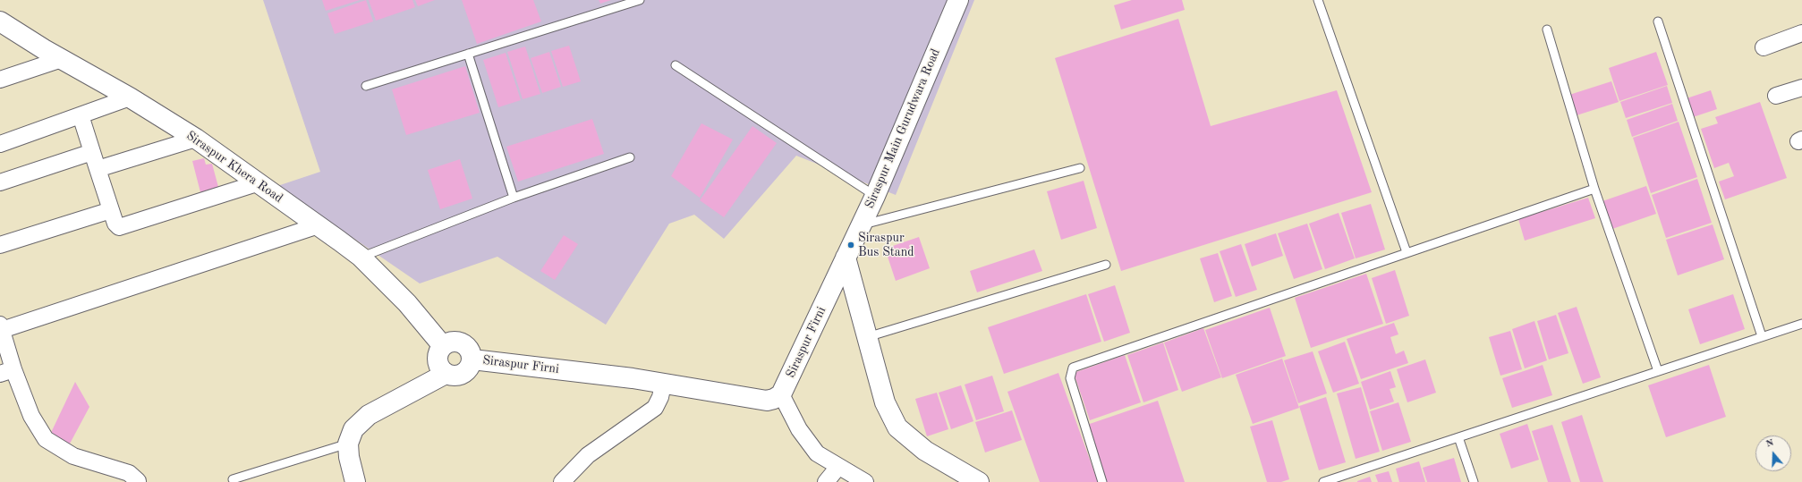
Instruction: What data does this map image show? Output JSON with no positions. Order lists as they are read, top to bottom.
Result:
{
  "streets": {
    "street": ["Siraspur Main Gurudwara Road", "Siraspur Khera Road", "Siraspur Firni"]
  },
  "crossings": [
    ["Siraspur Main Gurudwara Road", "Siraspur Firni"],
    ["Siraspur Khera Road", "Siraspur Firni"]
  ],
  "places": ["Siraspur Bus Stand"],
  "north": "top"
}
